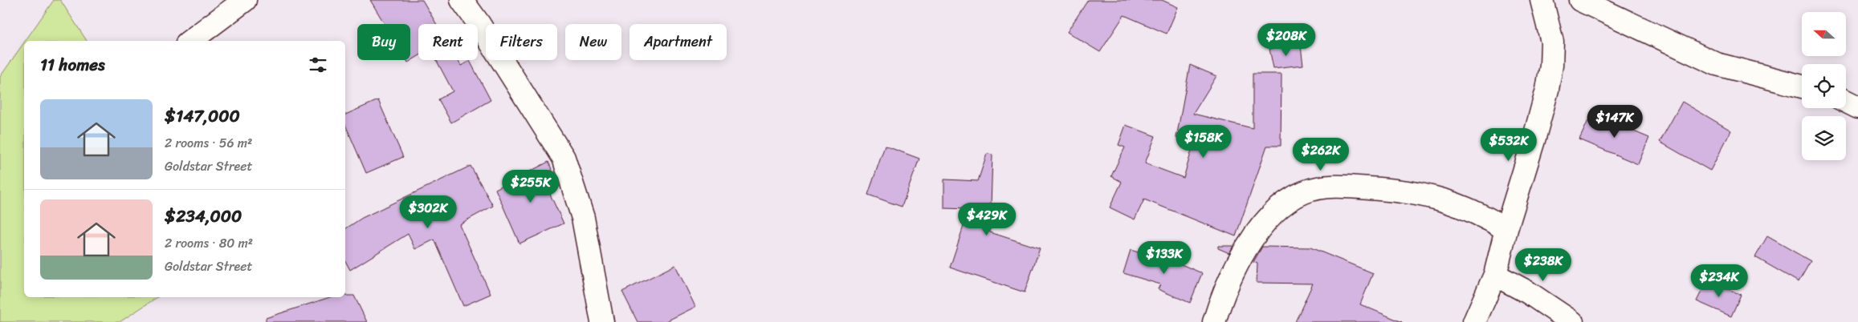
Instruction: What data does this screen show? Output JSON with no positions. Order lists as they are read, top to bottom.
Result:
{
  "north": "left",
  "page": {
    "price": [
      "$208K",
      "$147K",
      "$158K",
      "$532K",
      "$262K",
      "$255K",
      "$302K",
      "$429K",
      "$133K",
      "$238K",
      "$234K"
    ],
    "chip": [
      "Buy",
      "Rent",
      "Filters",
      "New",
      "Apartment"
    ],
    "heading": "11 homes",
    "list": [
      {
        "name": "$147,000",
        "note": "2 rooms · 56 m² · Goldstar Street"
      },
      {
        "name": "$234,000",
        "note": "2 rooms · 80 m² · Goldstar Street"
      }
    ]
  }
}
